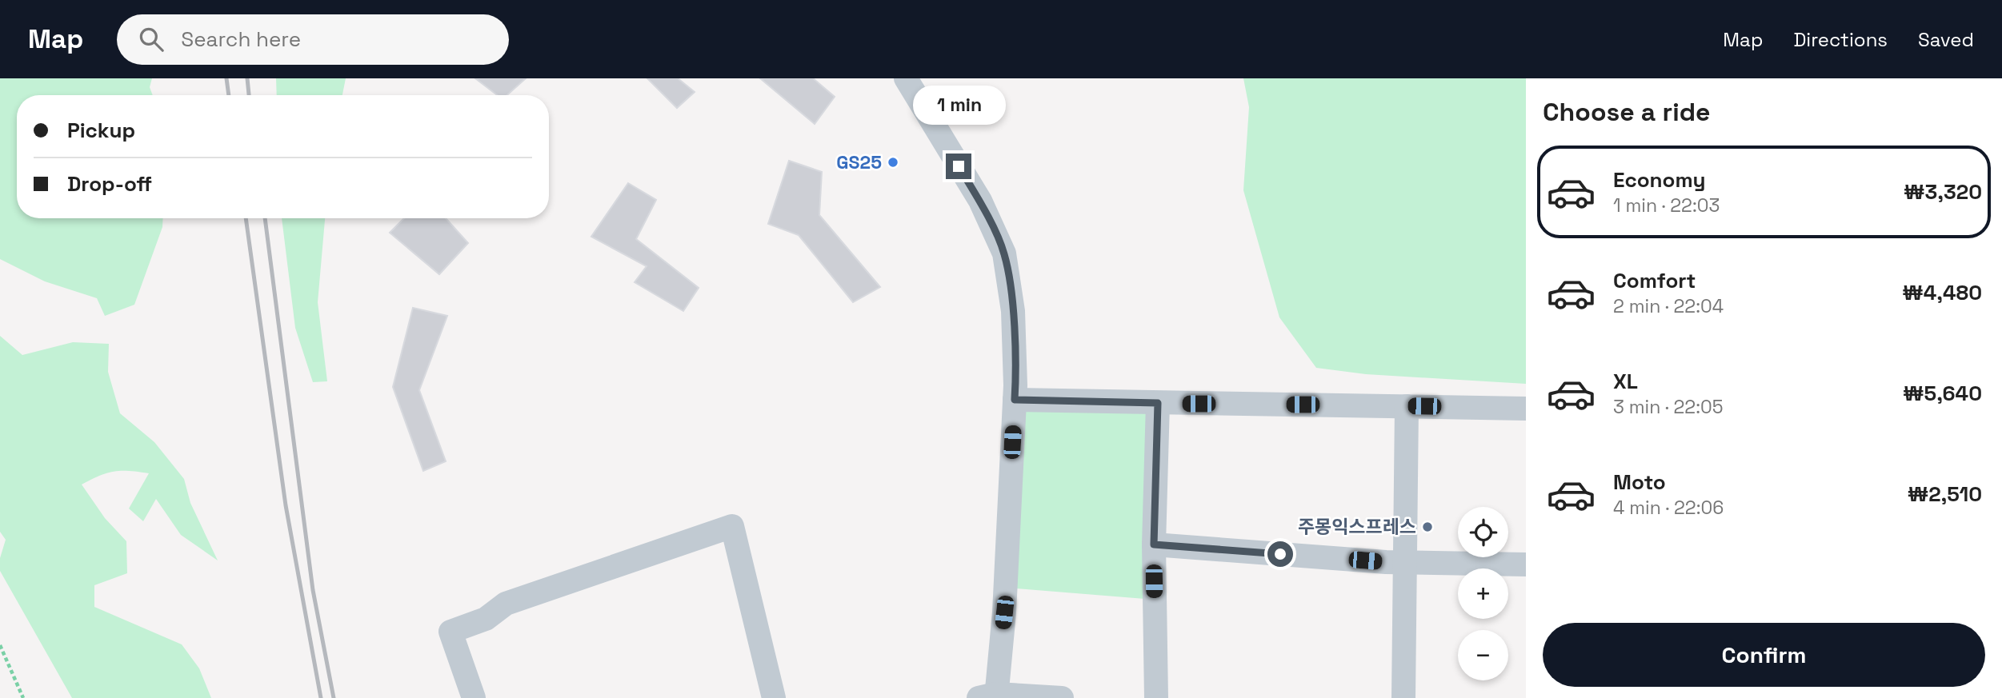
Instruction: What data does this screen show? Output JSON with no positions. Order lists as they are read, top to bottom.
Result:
{
  "places": ["GS25", "주몽익스프레스"],
  "page": {
    "header": "Map",
    "search": "Search here",
    "nav": ["Map", "Directions", "Saved"],
    "heading": "Choose a ride",
    "bubble": "1 min",
    "banner": ["Pickup", "Drop-off"],
    "list": [
      {
        "name": "Economy",
        "note": "1 min · 22:03",
        "value": "₩3,320"
      },
      {
        "name": "Comfort",
        "note": "2 min · 22:04",
        "value": "₩4,480"
      },
      {
        "name": "XL",
        "note": "3 min · 22:05",
        "value": "₩5,640"
      },
      {
        "name": "Moto",
        "note": "4 min · 22:06",
        "value": "₩2,510"
      }
    ],
    "map_buttons": ["+", "−"],
    "buttons": "Confirm"
  }
}
